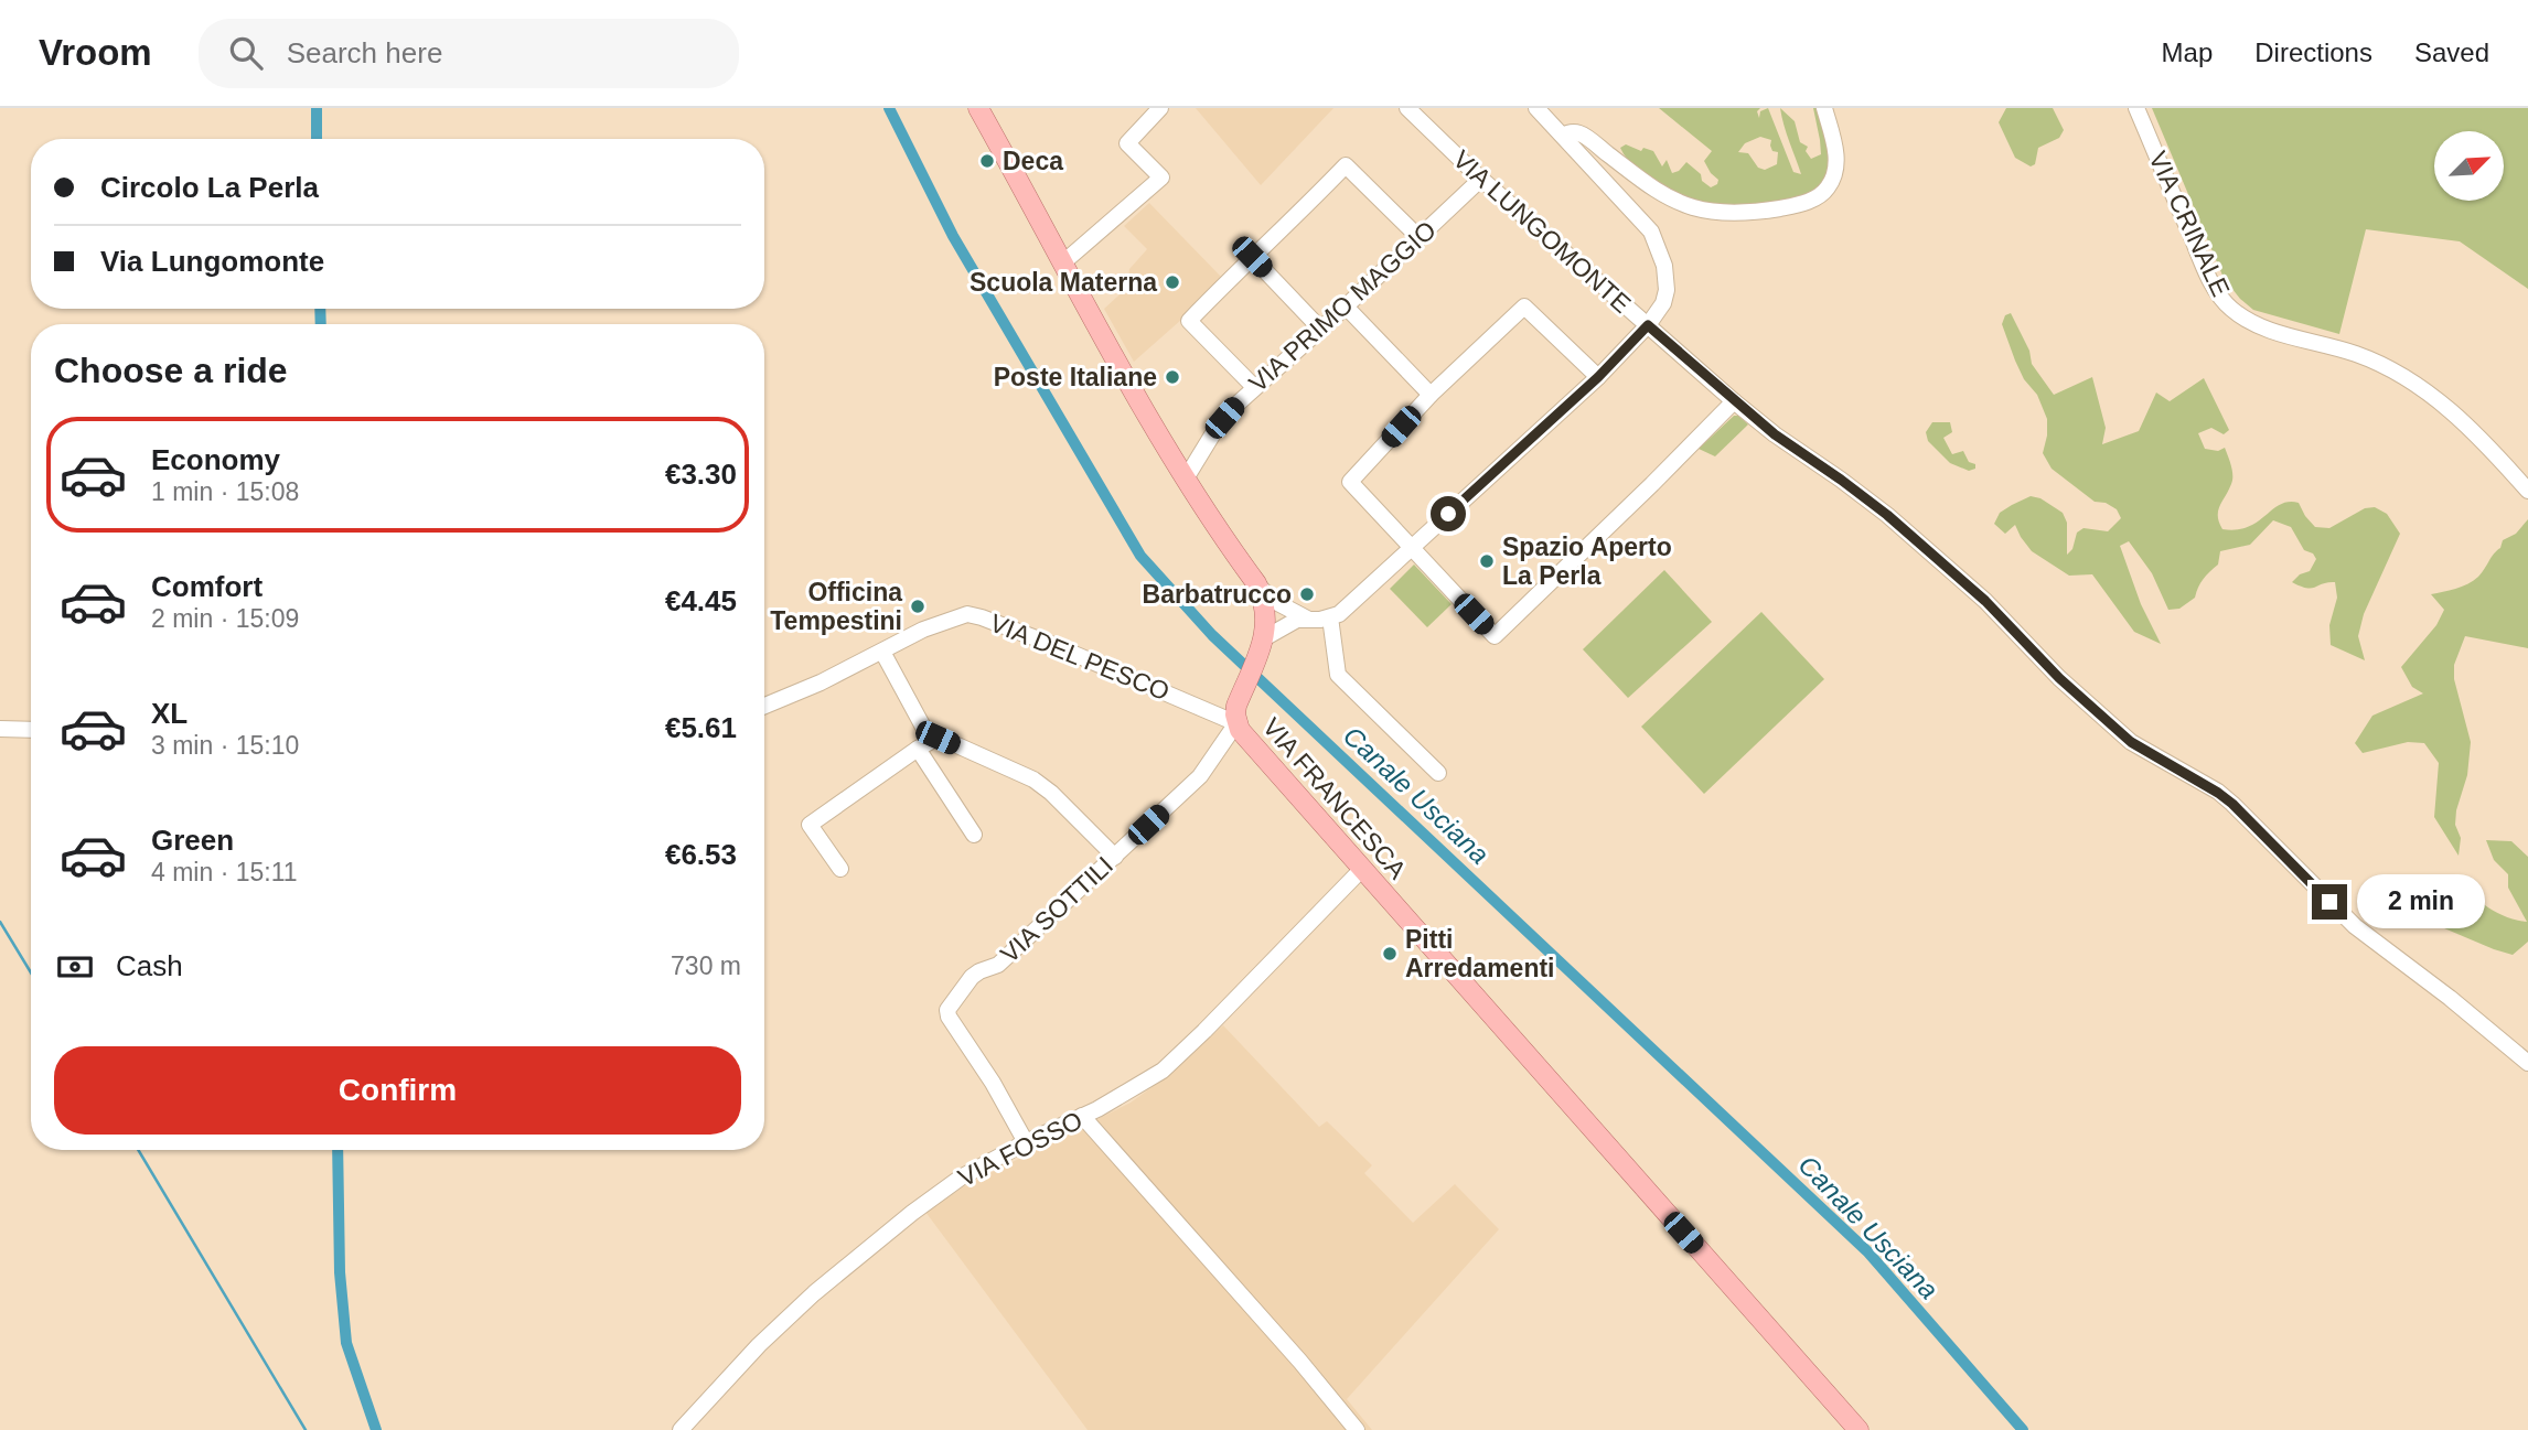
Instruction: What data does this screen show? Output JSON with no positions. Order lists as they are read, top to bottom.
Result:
{
  "streets": {
    "main road": ["VIA FRANCESCA"],
    "street": [
      "VIA CRINALE",
      "VIA LUNGOMONTE",
      "VIA PRIMO MAGGIO",
      "VIA DEL PESCO",
      "VIA SOTTILI",
      "VIA FOSSO"
    ]
  },
  "crossings": [
    ["VIA LUNGOMONTE", "VIA PRIMO MAGGIO"],
    ["VIA PRIMO MAGGIO", "VIA FRANCESCA"],
    ["VIA DEL PESCO", "VIA FRANCESCA"],
    ["VIA DEL PESCO", "VIA SOTTILI"],
    ["VIA FRANCESCA", "VIA SOTTILI"],
    ["VIA FRANCESCA", "VIA FOSSO"],
    ["VIA SOTTILI", "VIA FOSSO"]
  ],
  "water": ["Canale Usciana"],
  "places": [
    "Deca",
    "Scuola Materna",
    "Poste Italiane",
    "Spazio Aperto La Perla",
    "Barbatrucco",
    "Officina Tempestini",
    "Pitti Arredamenti"
  ],
  "north": "top right",
  "page": {
    "header": "Vroom",
    "search": "Search here",
    "nav": ["Map", "Directions", "Saved"],
    "banner": ["Circolo La Perla", "Via Lungomonte"],
    "heading": "Choose a ride",
    "list": [
      {
        "name": "Economy",
        "note": "1 min · 15:08",
        "value": "€3.30"
      },
      {
        "name": "Comfort",
        "note": "2 min · 15:09",
        "value": "€4.45"
      },
      {
        "name": "XL",
        "note": "3 min · 15:10",
        "value": "€5.61"
      },
      {
        "name": "Green",
        "note": "4 min · 15:11",
        "value": "€6.53"
      }
    ],
    "bubble": "2 min",
    "pay": ["Cash", "730 m"],
    "buttons": "Confirm"
  }
}
